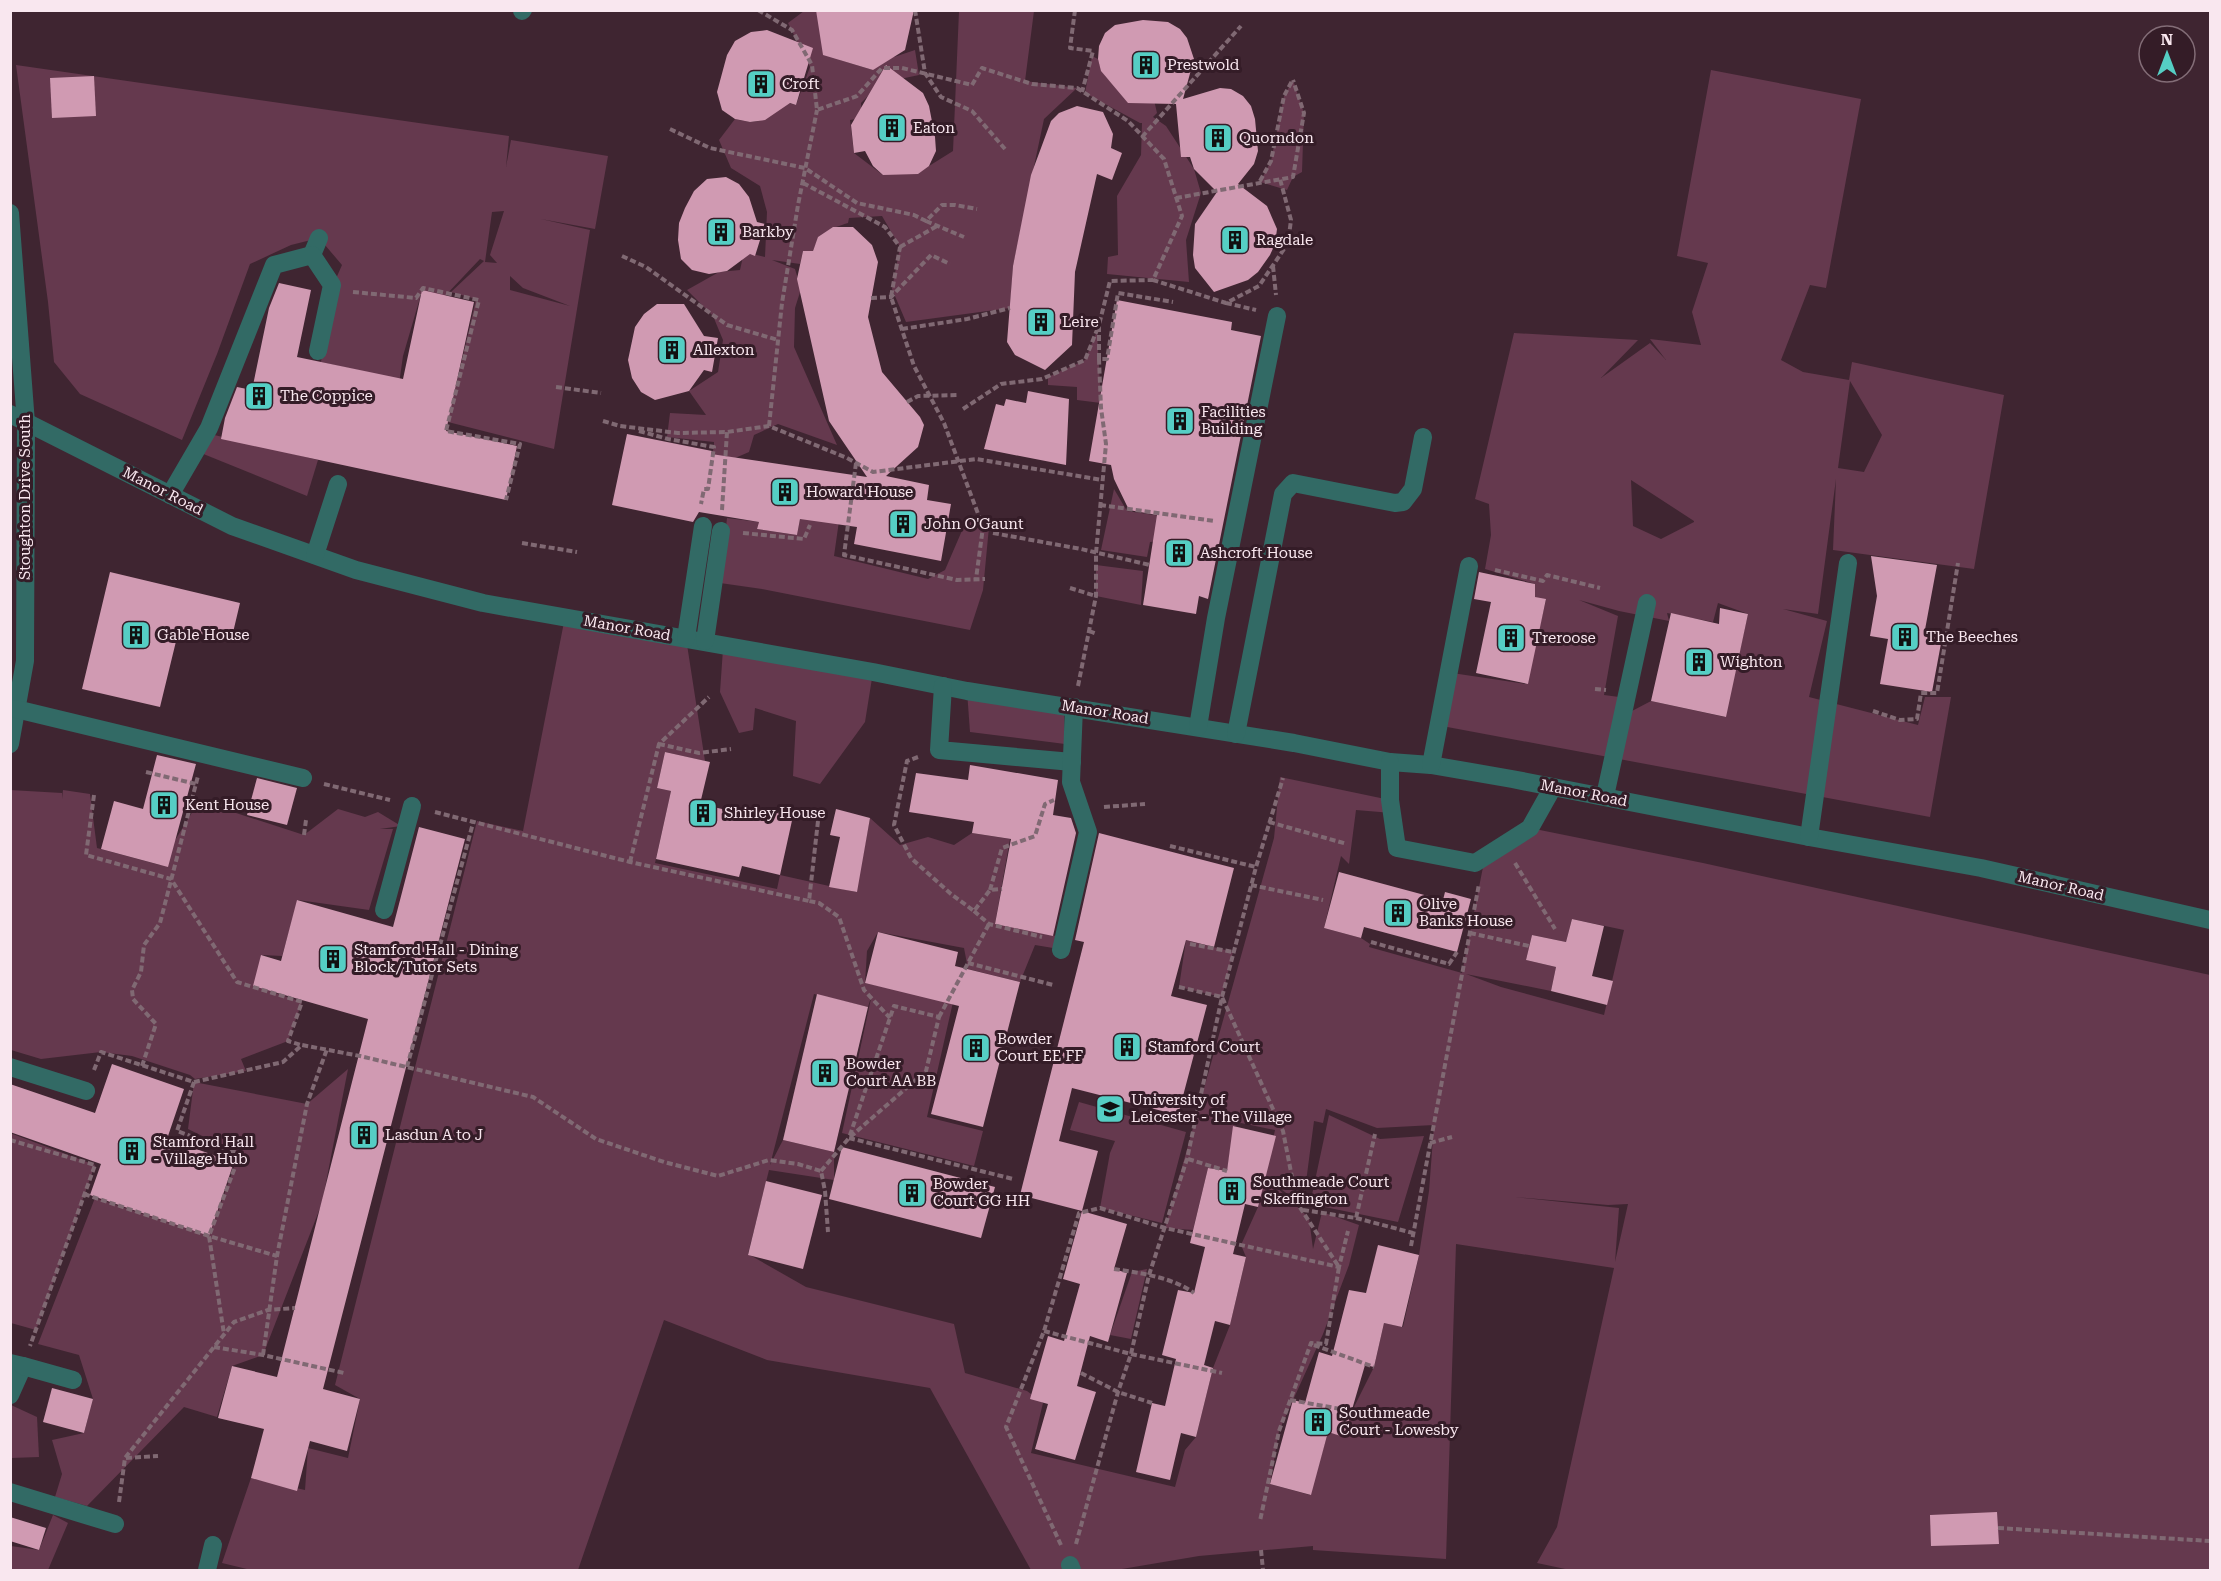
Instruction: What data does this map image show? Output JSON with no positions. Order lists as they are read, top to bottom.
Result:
{
  "streets": {
    "street": ["Manor Road", "Stoughton Drive South"]
  },
  "crossings": [
    ["Manor Road", "Stoughton Drive South"]
  ],
  "places": {
    "building": [
      "Prestwold",
      "Croft",
      "Eaton",
      "Quorndon",
      "Barkby",
      "Ragdale",
      "Leire",
      "Allexton",
      "The Coppice",
      "Facilities Building",
      "Howard House",
      "John O'Gaunt",
      "Ashcroft House",
      "Gable House",
      "The Beeches",
      "Treroose",
      "Wighton",
      "Kent House",
      "Shirley House",
      "Olive Banks House",
      "Stamford Hall - Dining Block/Tutor Sets",
      "Stamford Court",
      "Bowder Court EE FF",
      "Bowder Court AA BB",
      "Lasdun A to J",
      "Stamford Hall - Village Hub",
      "Southmeade Court - Skeffington",
      "Bowder Court GG HH",
      "Southmeade Court - Lowesby"
    ],
    "school or university": ["University of Leicester - The Village"]
  },
  "north": "top"
}
